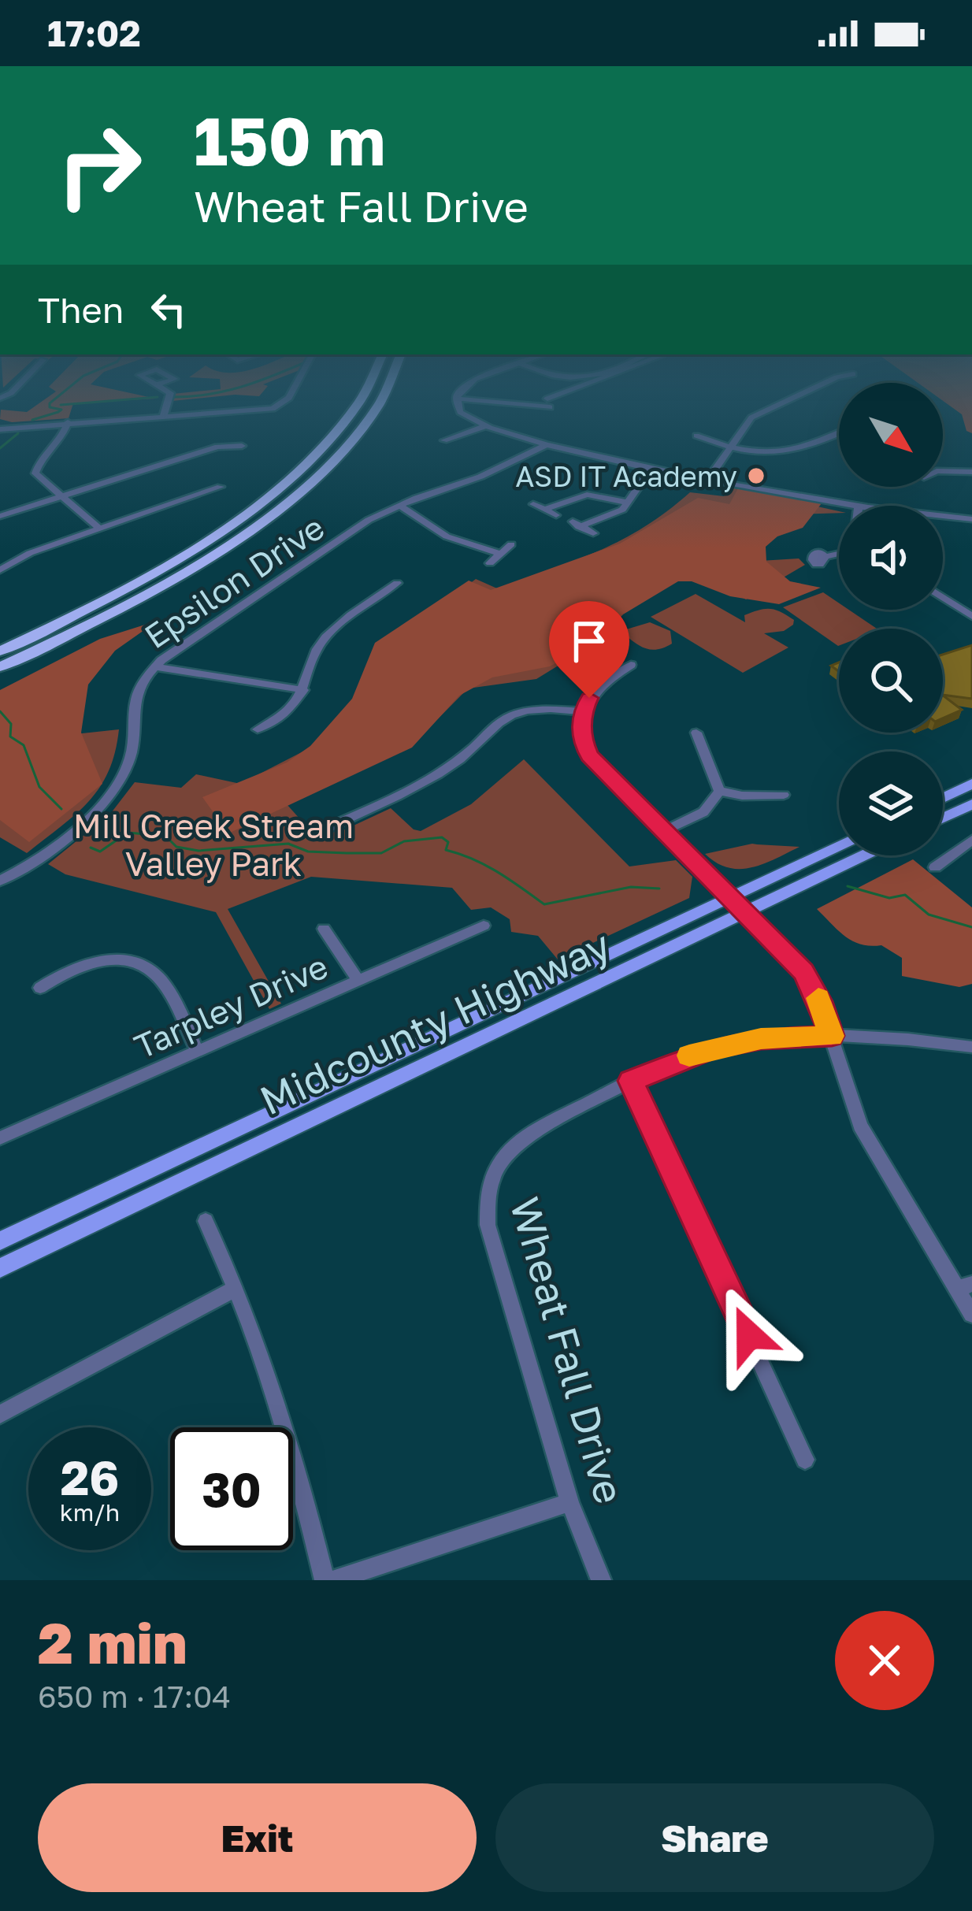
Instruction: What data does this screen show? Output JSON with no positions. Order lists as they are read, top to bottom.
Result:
{
  "streets": {
    "main road": ["Midcounty Highway"],
    "street": ["Epsilon Drive", "Tarpley Drive", "Wheat Fall Drive"]
  },
  "parks": ["Mill Creek Stream Valley Park"],
  "places": ["ASD IT Academy"],
  "north": "bottom right",
  "page": {
    "status": "17:02",
    "turn": ["150 m", "Wheat Fall Drive"],
    "then": "Then",
    "speed": "26 km/h",
    "limit": "30",
    "heading": ["2 min", "650 m · 17:04"],
    "buttons": ["Exit", "Share"]
  }
}
